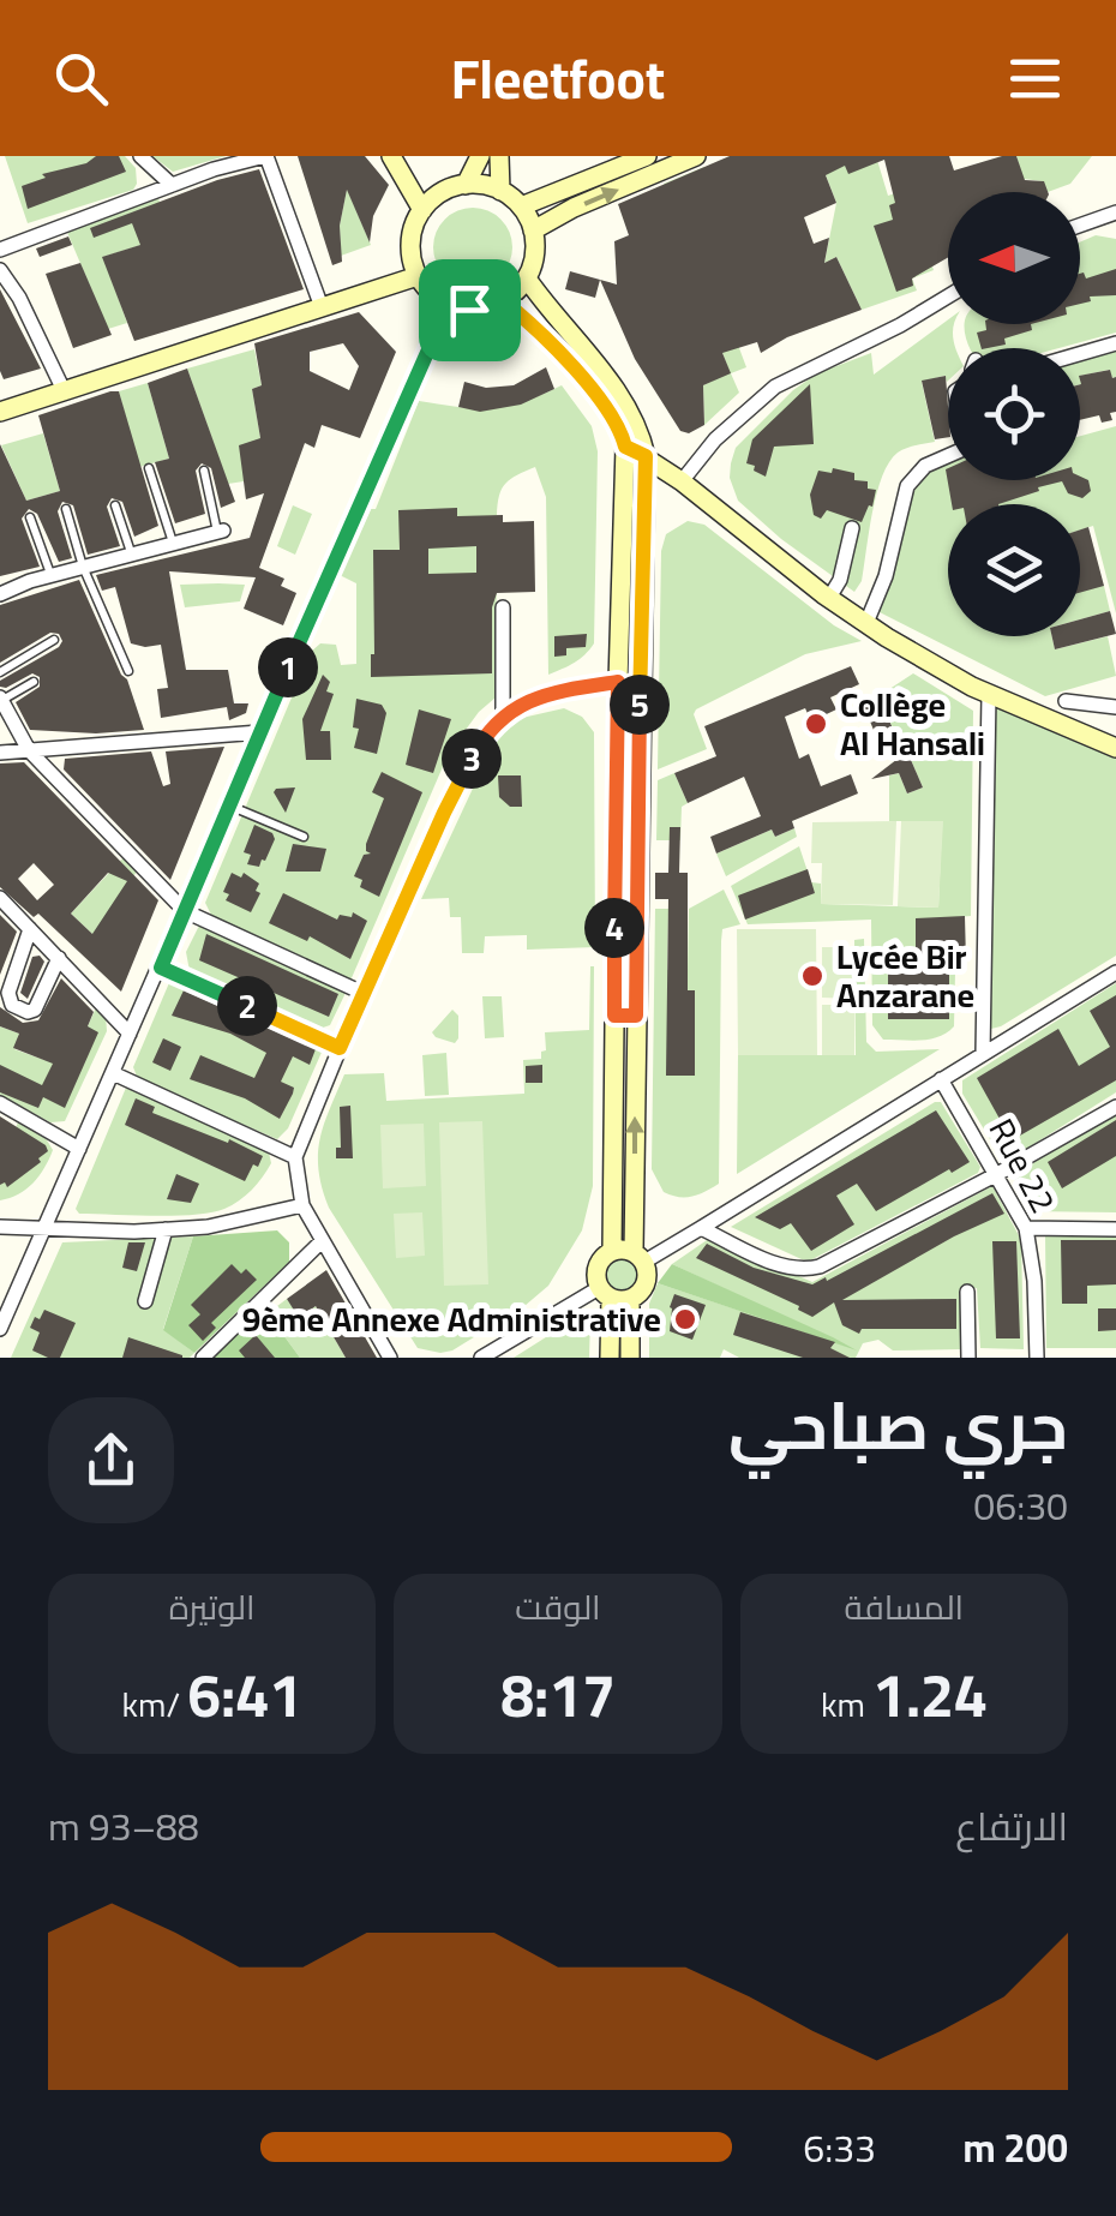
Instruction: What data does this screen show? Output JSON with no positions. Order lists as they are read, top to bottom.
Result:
{
  "streets": {
    "street": ["Rue 22"]
  },
  "places": ["Collège Al Hansali", "Lycée Bir Anzarane", "9ème Annexe Administrative"],
  "north": "left",
  "page": {
    "header": "Fleetfoot",
    "pins": [
      "1",
      "5",
      "3",
      "4",
      "2"
    ],
    "heading": ["جري صباحي", "06:30"],
    "stats": [
      ["المسافة", "1.24 km"],
      ["الوقت", "8:17"],
      ["الوتيرة", "6:41 /km"]
    ],
    "chart": ["الارتفاع", "88–93 m"],
    "list": [
      {
        "name": "200 m",
        "note": "6:33"
      }
    ]
  }
}
